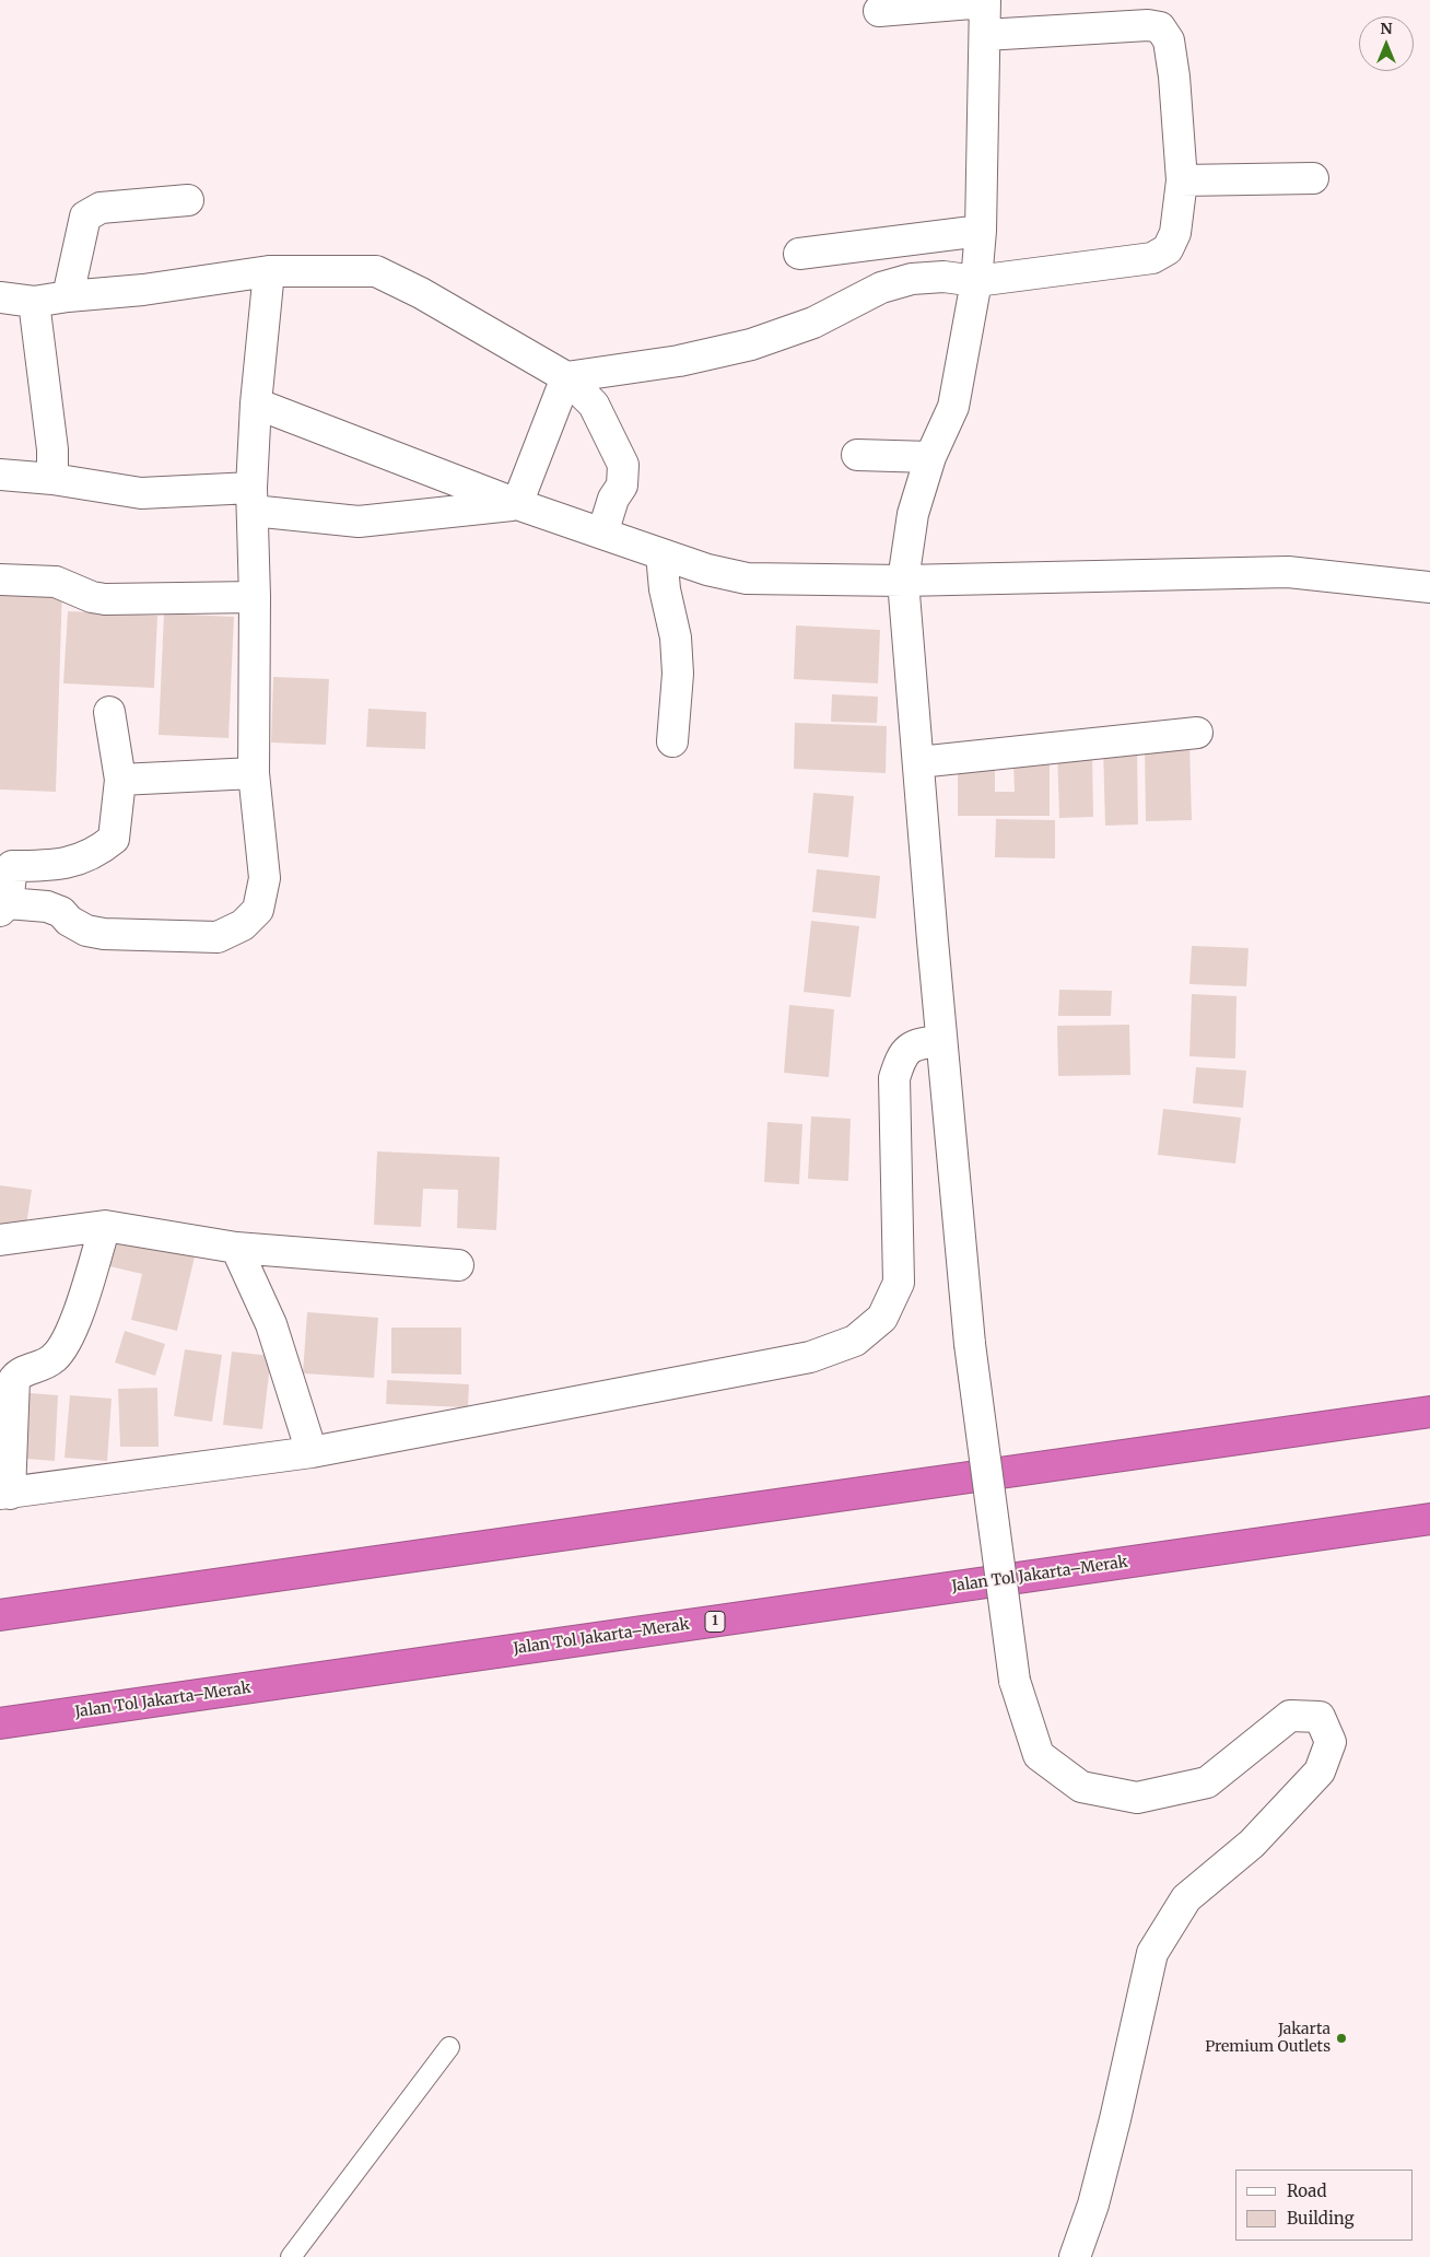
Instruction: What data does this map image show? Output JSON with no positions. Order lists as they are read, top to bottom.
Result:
{
  "streets": {
    "highway": ["Jalan Tol Jakarta–Merak", "1"]
  },
  "places": ["Jakarta Premium Outlets"],
  "legend": ["Road", "Building"],
  "north": "top"
}
